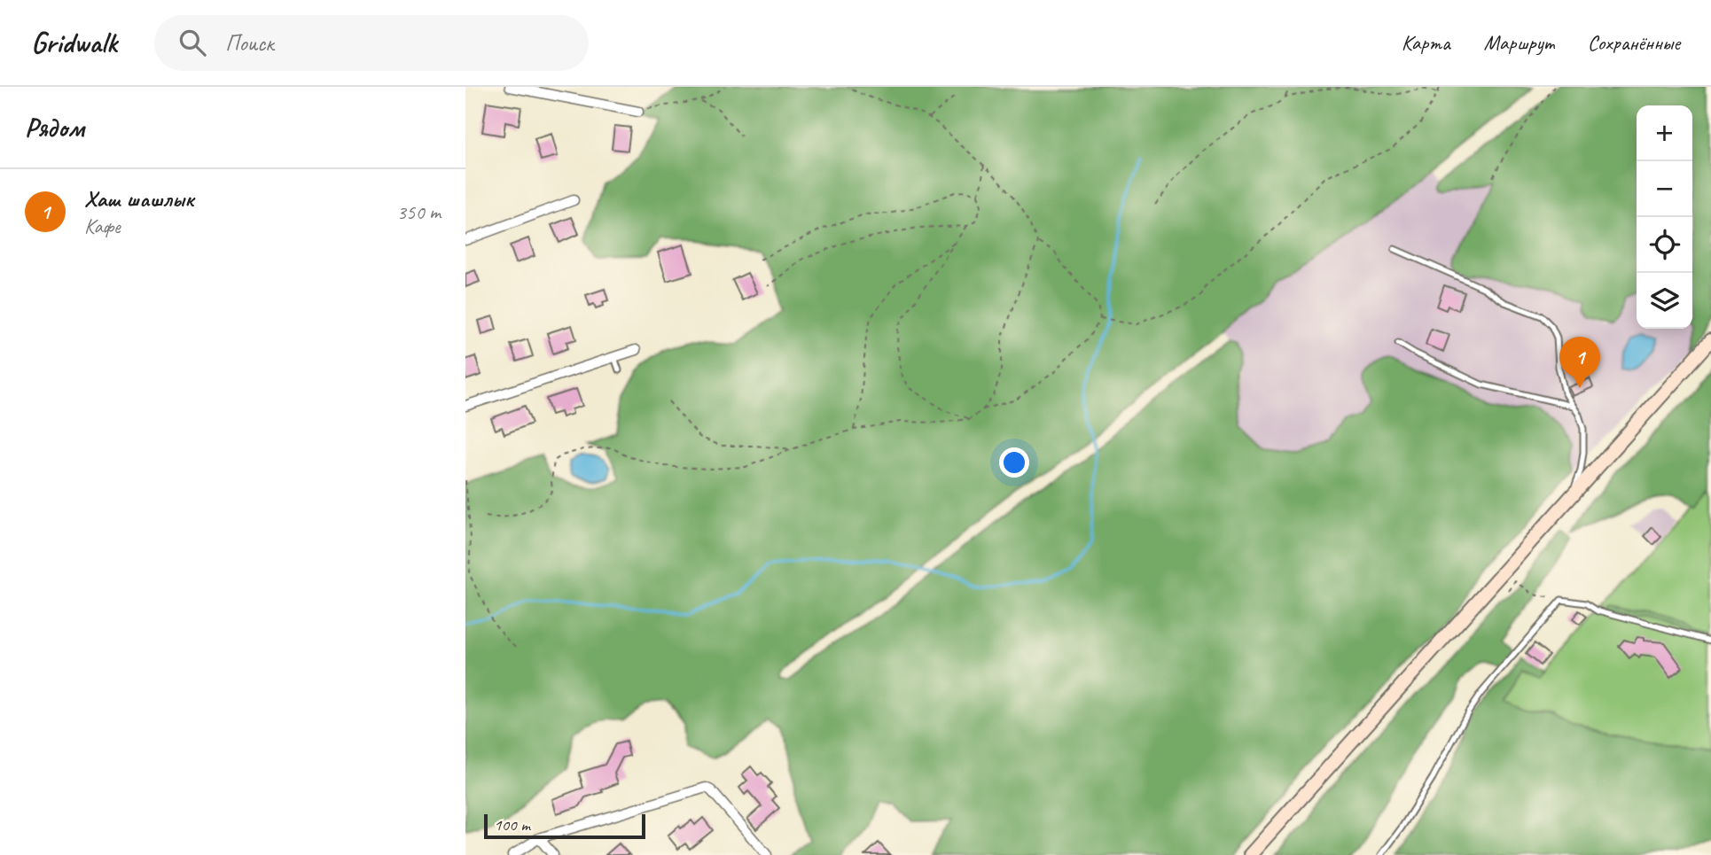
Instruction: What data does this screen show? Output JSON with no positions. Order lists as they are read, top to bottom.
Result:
{
  "scale_bar": "100 m",
  "page": {
    "header": "Gridwalk",
    "search": "Поиск",
    "nav": ["Карта", "Маршрут", "Сохранённые"],
    "heading": "Рядом",
    "map_buttons": ["+", "−"],
    "list": [
      {
        "mark": "1",
        "name": "Хаш шашлык",
        "note": "Кафе",
        "value": "350 m"
      }
    ],
    "pins": "1",
    "scale": "100 m"
  }
}
